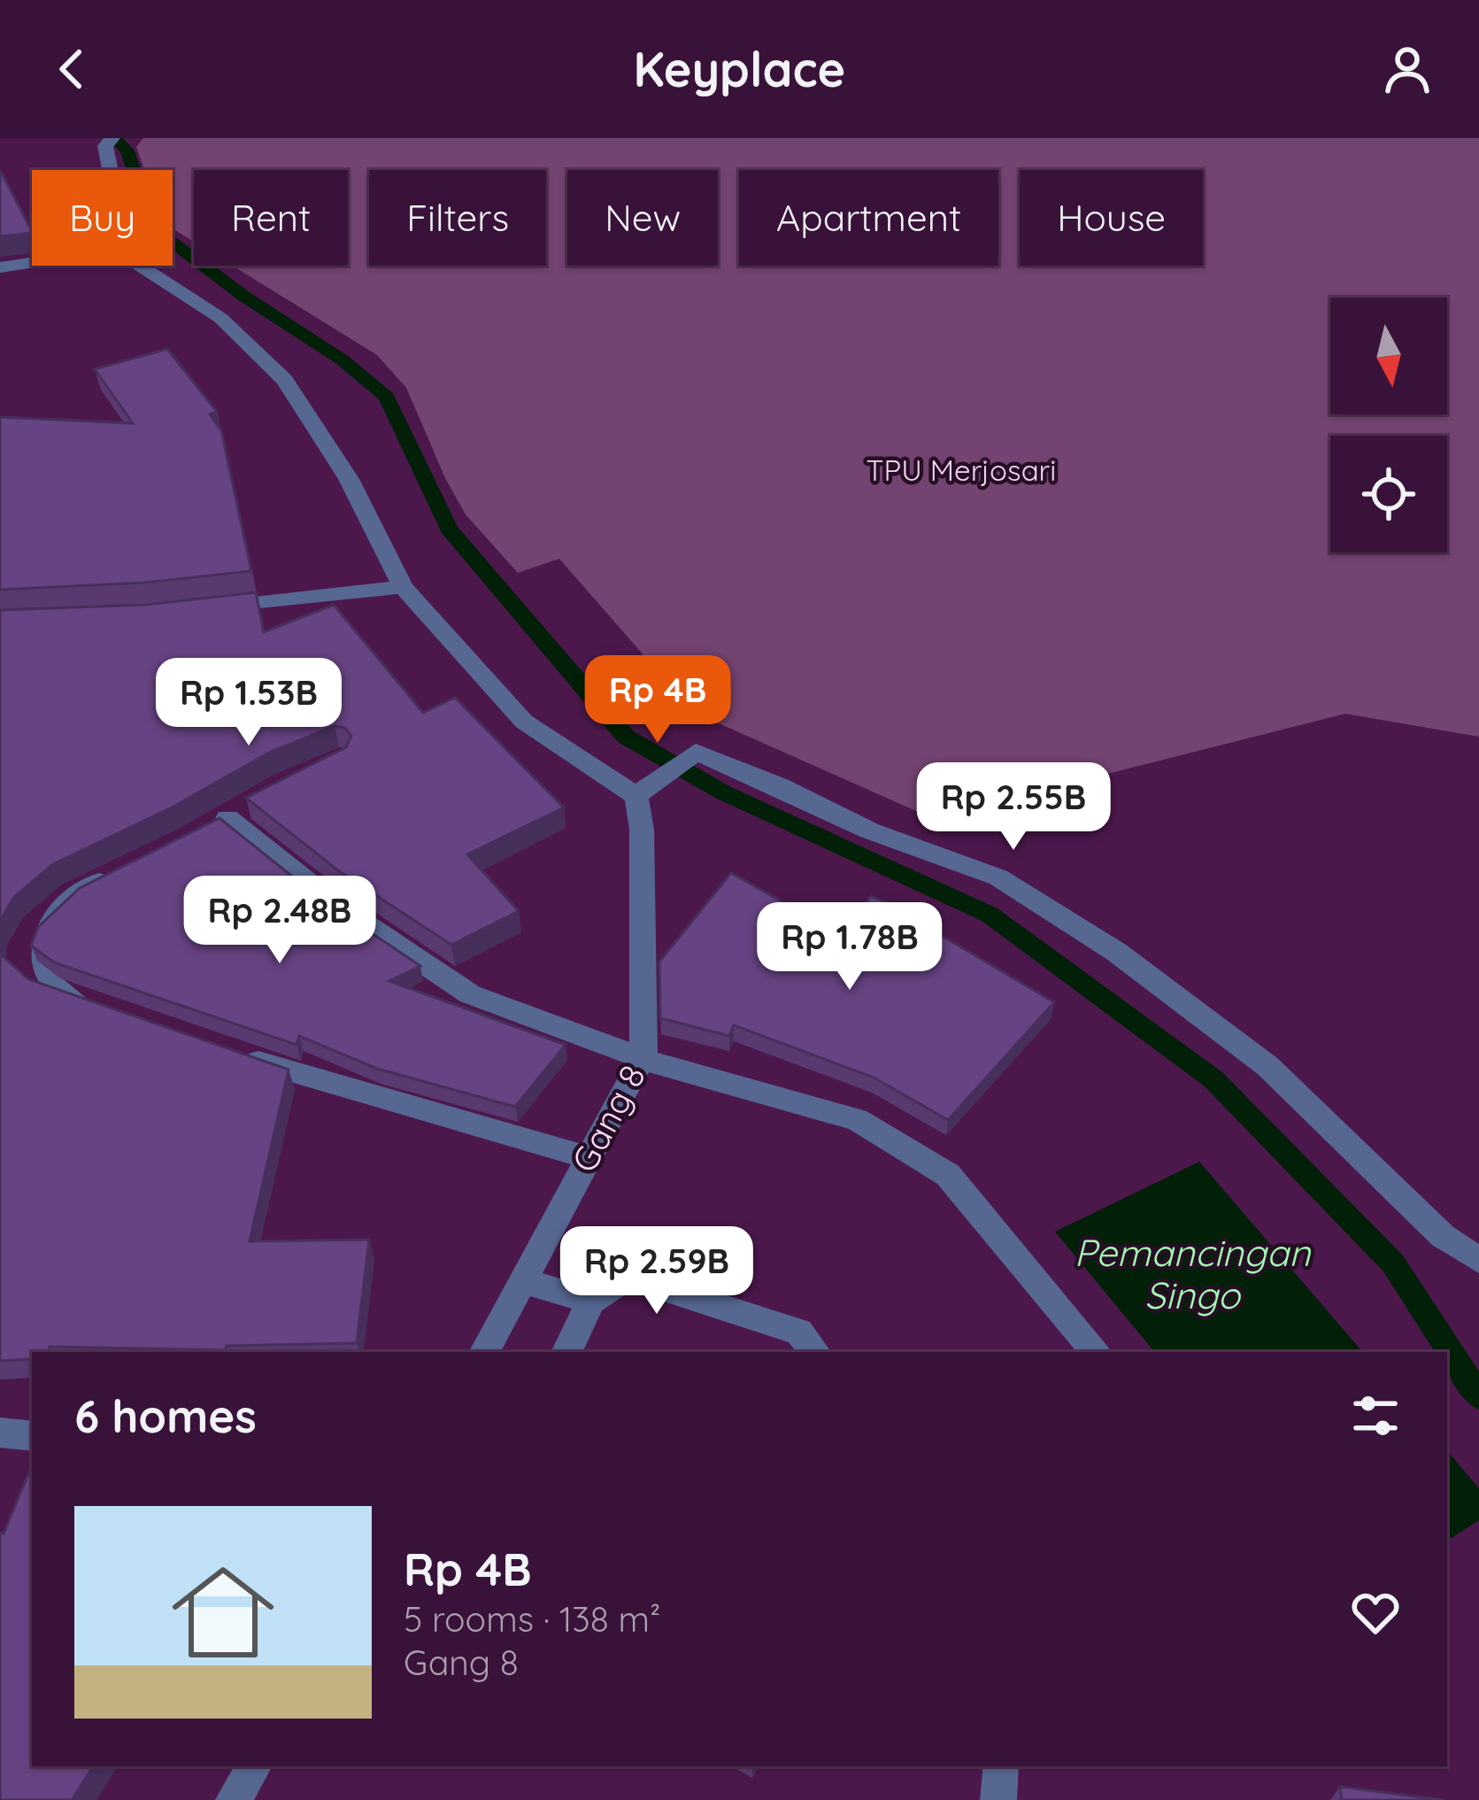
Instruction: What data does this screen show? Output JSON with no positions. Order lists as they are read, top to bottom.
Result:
{
  "streets": {
    "street": ["Gang 8"]
  },
  "water": ["Pemancingan Singo"],
  "parks": ["TPU Merjosari"],
  "north": "bottom",
  "page": {
    "header": "Keyplace",
    "chip": [
      "Buy",
      "Rent",
      "Filters",
      "New",
      "Apartment",
      "House"
    ],
    "price": [
      "Rp 4B",
      "Rp 1.53B",
      "Rp 2.55B",
      "Rp 2.48B",
      "Rp 1.78B",
      "Rp 2.59B"
    ],
    "heading": "6 homes",
    "list": [
      {
        "name": "Rp 4B",
        "note": "5 rooms · 138 m² · Gang 8"
      }
    ]
  }
}
